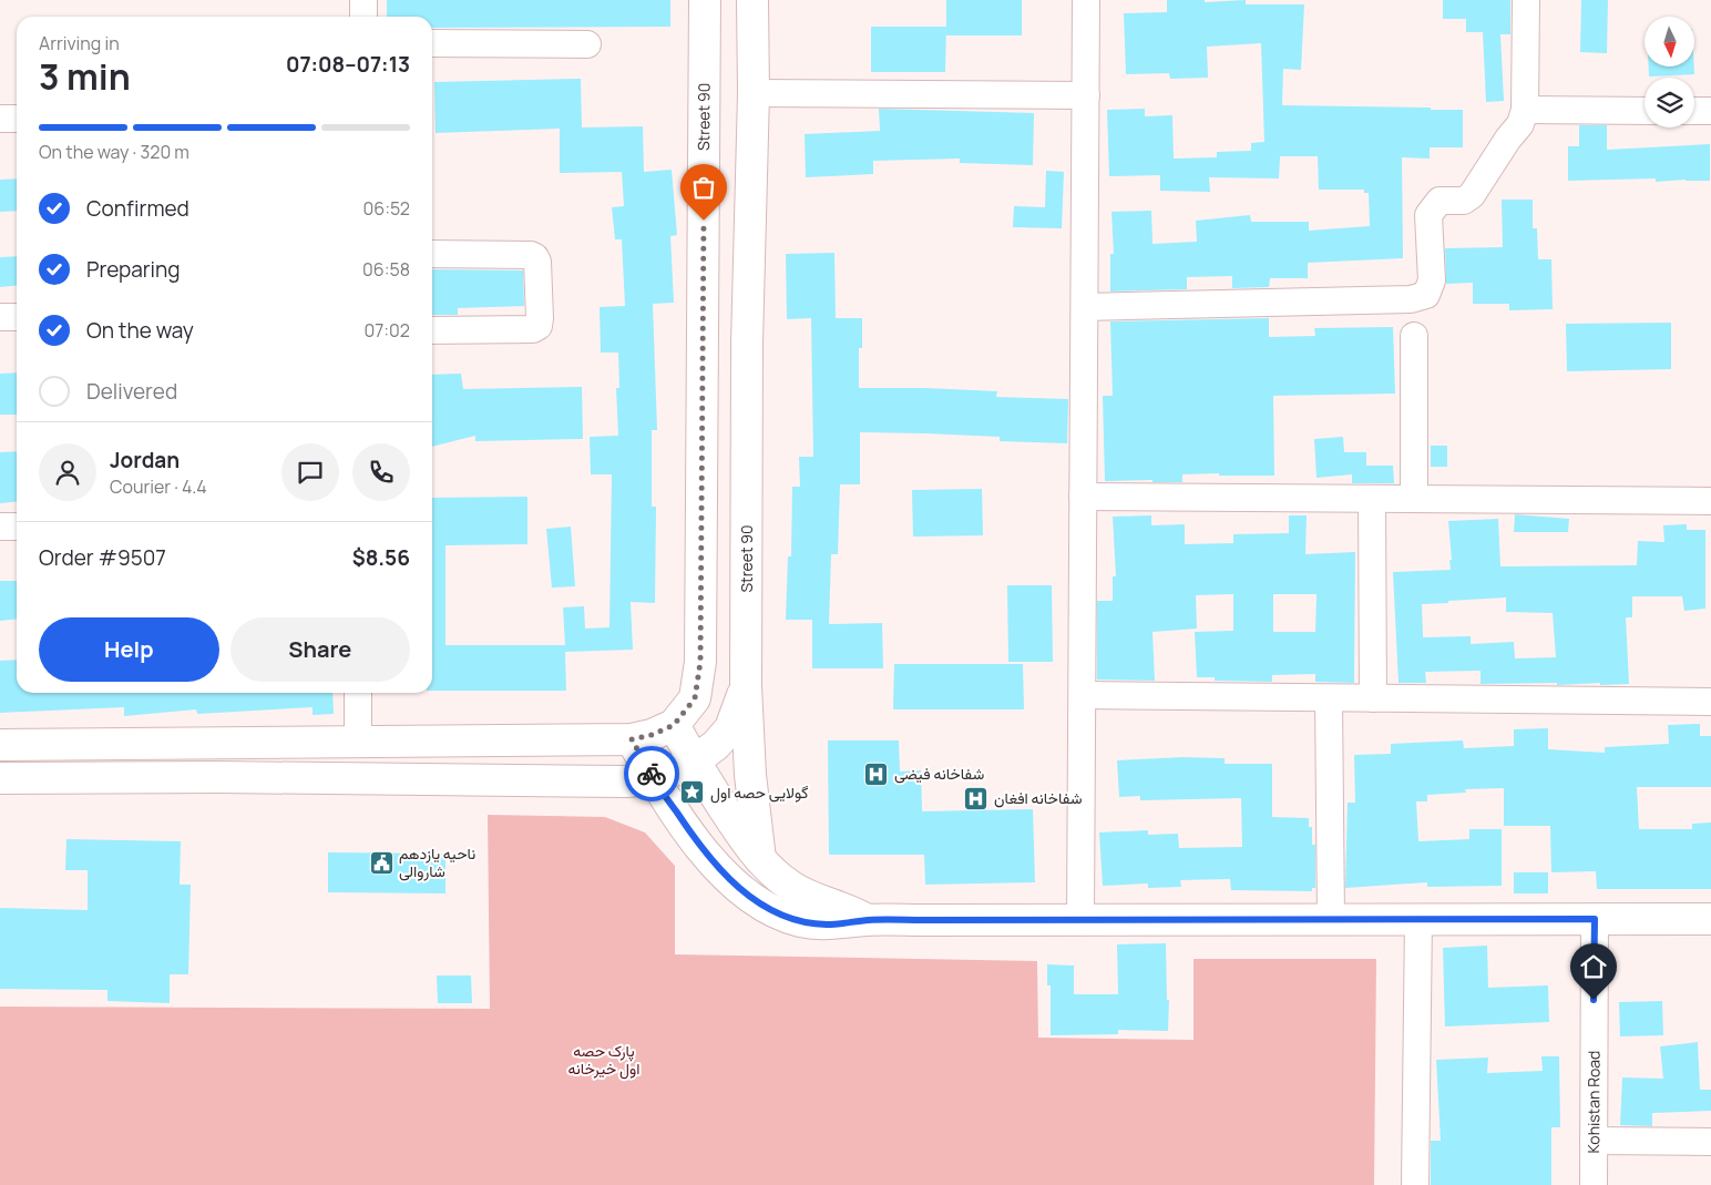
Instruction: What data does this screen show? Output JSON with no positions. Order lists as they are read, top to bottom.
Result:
{
  "streets": {
    "main road": ["Street 90"],
    "street": ["Kohistan Road"]
  },
  "parks": ["پارک حصه اول خیرخانه"],
  "places": {
    "hospital": ["شفاخانه فیضی", "شفاخانه افغان"],
    "place": ["گولایی حصه اول"],
    "public building": ["ناحیه یازدهم شاروالی"]
  },
  "north": "bottom",
  "page": {
    "heading": ["3 min", "Arriving in", "07:08–07:13"],
    "panel": [
      "Jordan",
      "Courier · 4.4",
      "Order #9507",
      "$8.56"
    ],
    "bar": "On the way · 320 m",
    "list": [
      ["Confirmed", "06:52"],
      ["Preparing", "06:58"],
      ["On the way", "07:02"],
      "Delivered"
    ],
    "buttons": ["Help", "Share"]
  }
}
